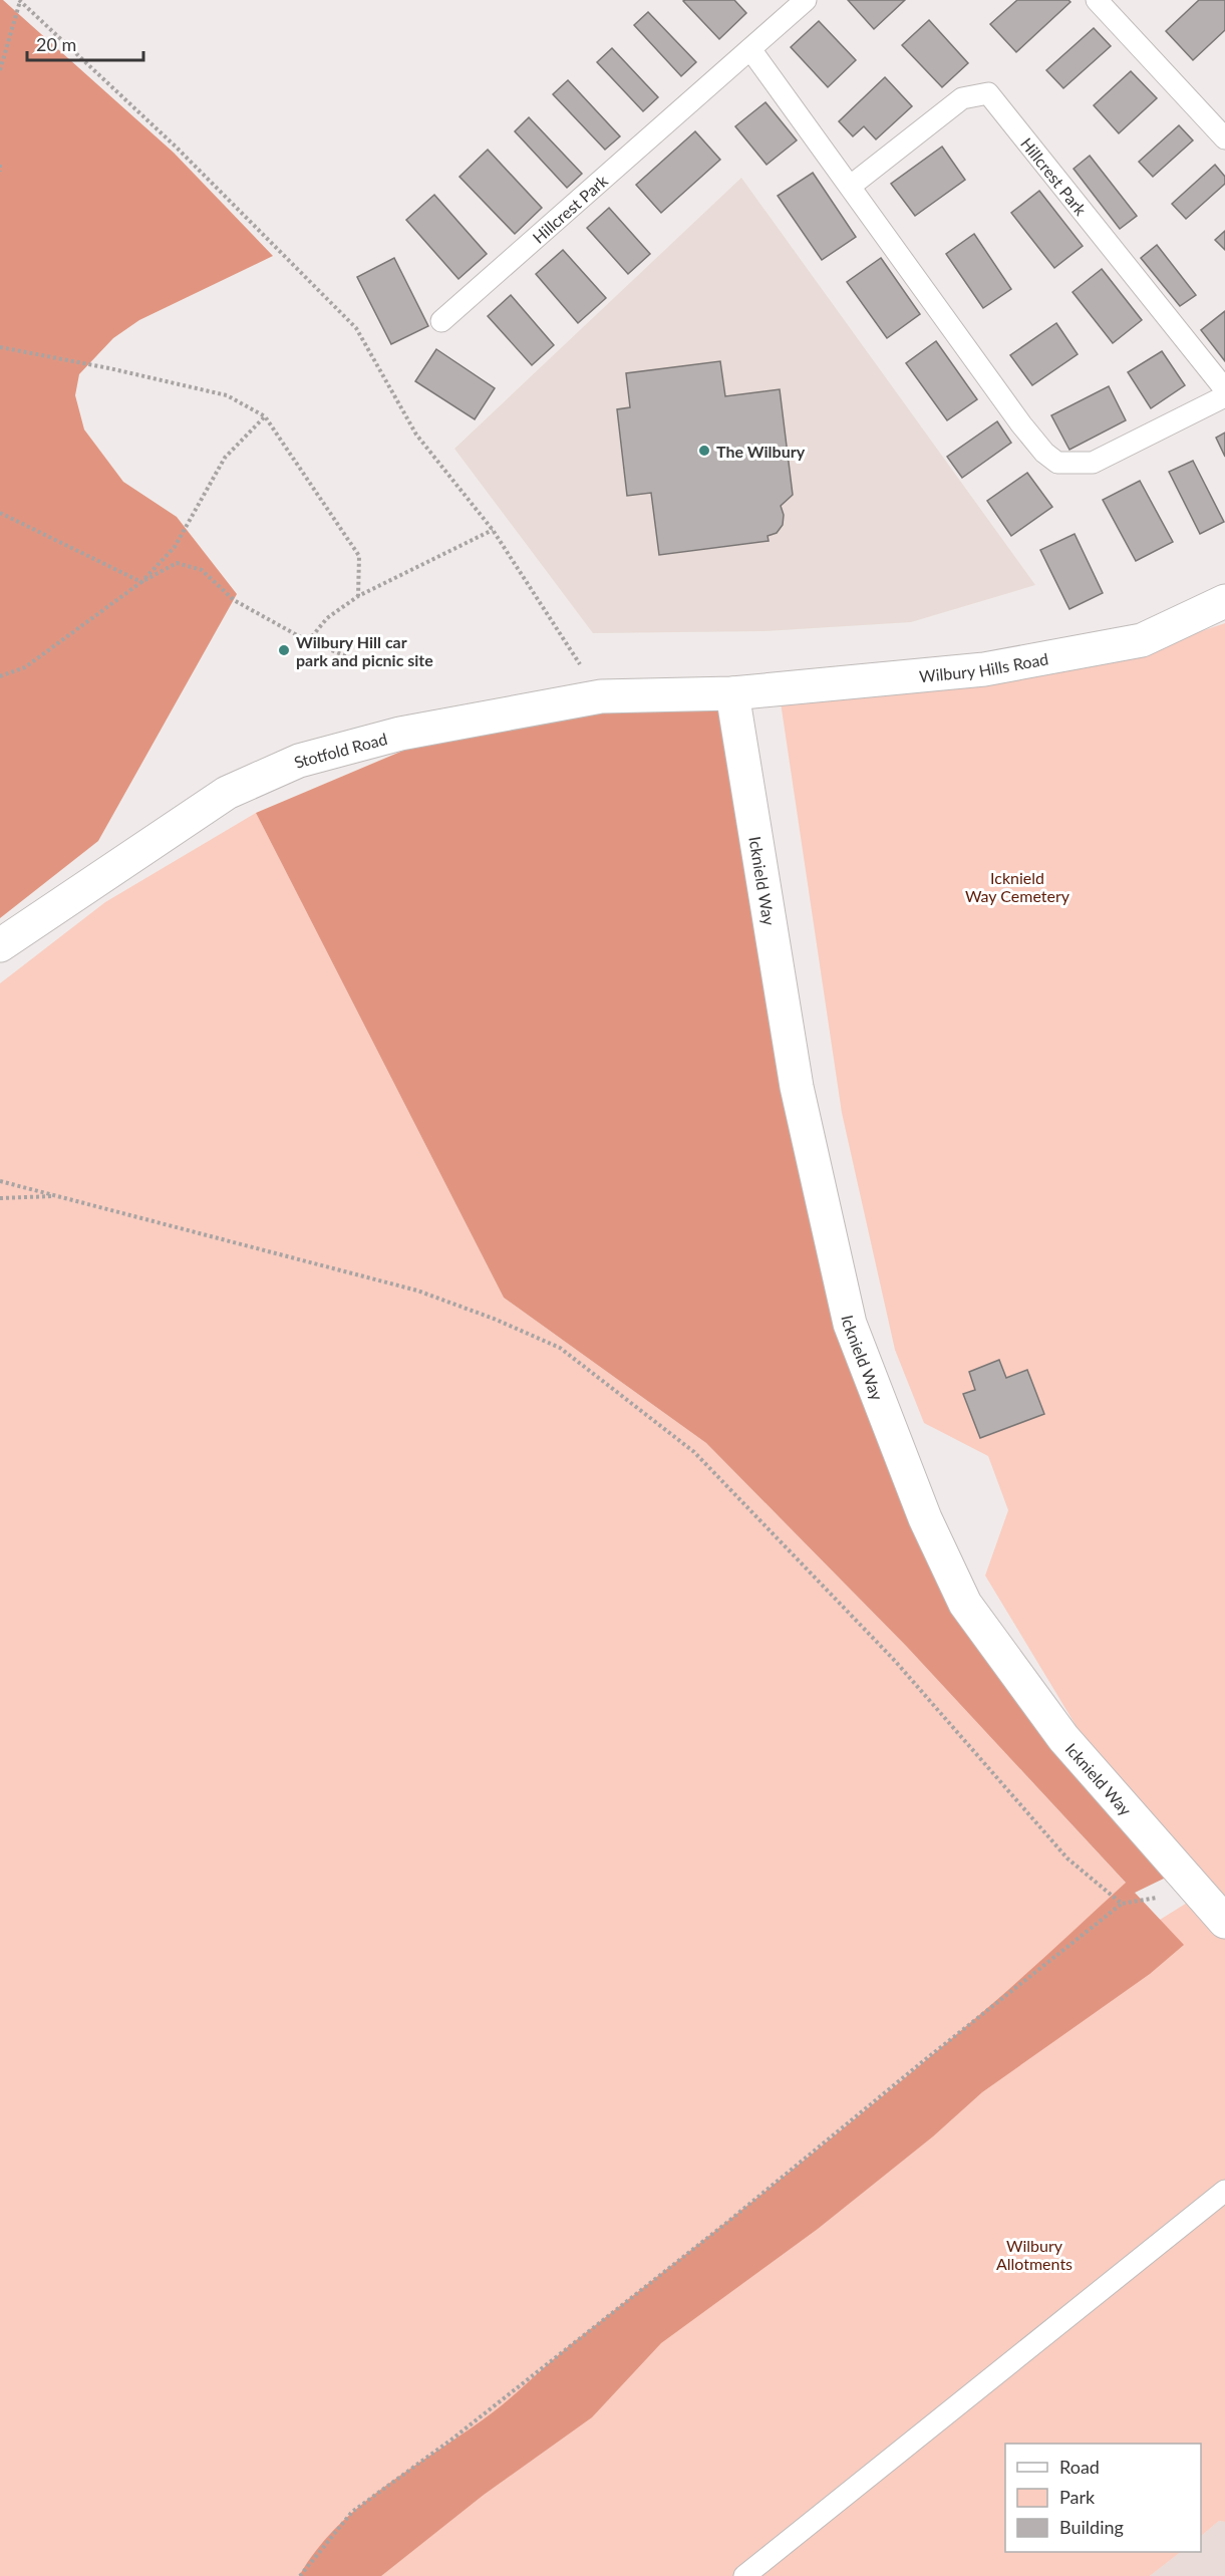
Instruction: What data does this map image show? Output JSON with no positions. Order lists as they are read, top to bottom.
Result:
{
  "streets": {
    "street": ["Wilbury Hills Road", "Stotfold Road", "Icknield Way"],
    "lane": ["Hillcrest Park"]
  },
  "crossings": [
    ["Wilbury Hills Road", "Stotfold Road"],
    ["Wilbury Hills Road", "Icknield Way"],
    ["Stotfold Road", "Icknield Way"]
  ],
  "parks": ["Icknield Way Cemetery", "Wilbury Allotments"],
  "places": ["The Wilbury", "Wilbury Hill car park and picnic site"],
  "legend": ["Road", "Park", "Building"],
  "scale_bar": "20 m"
}
